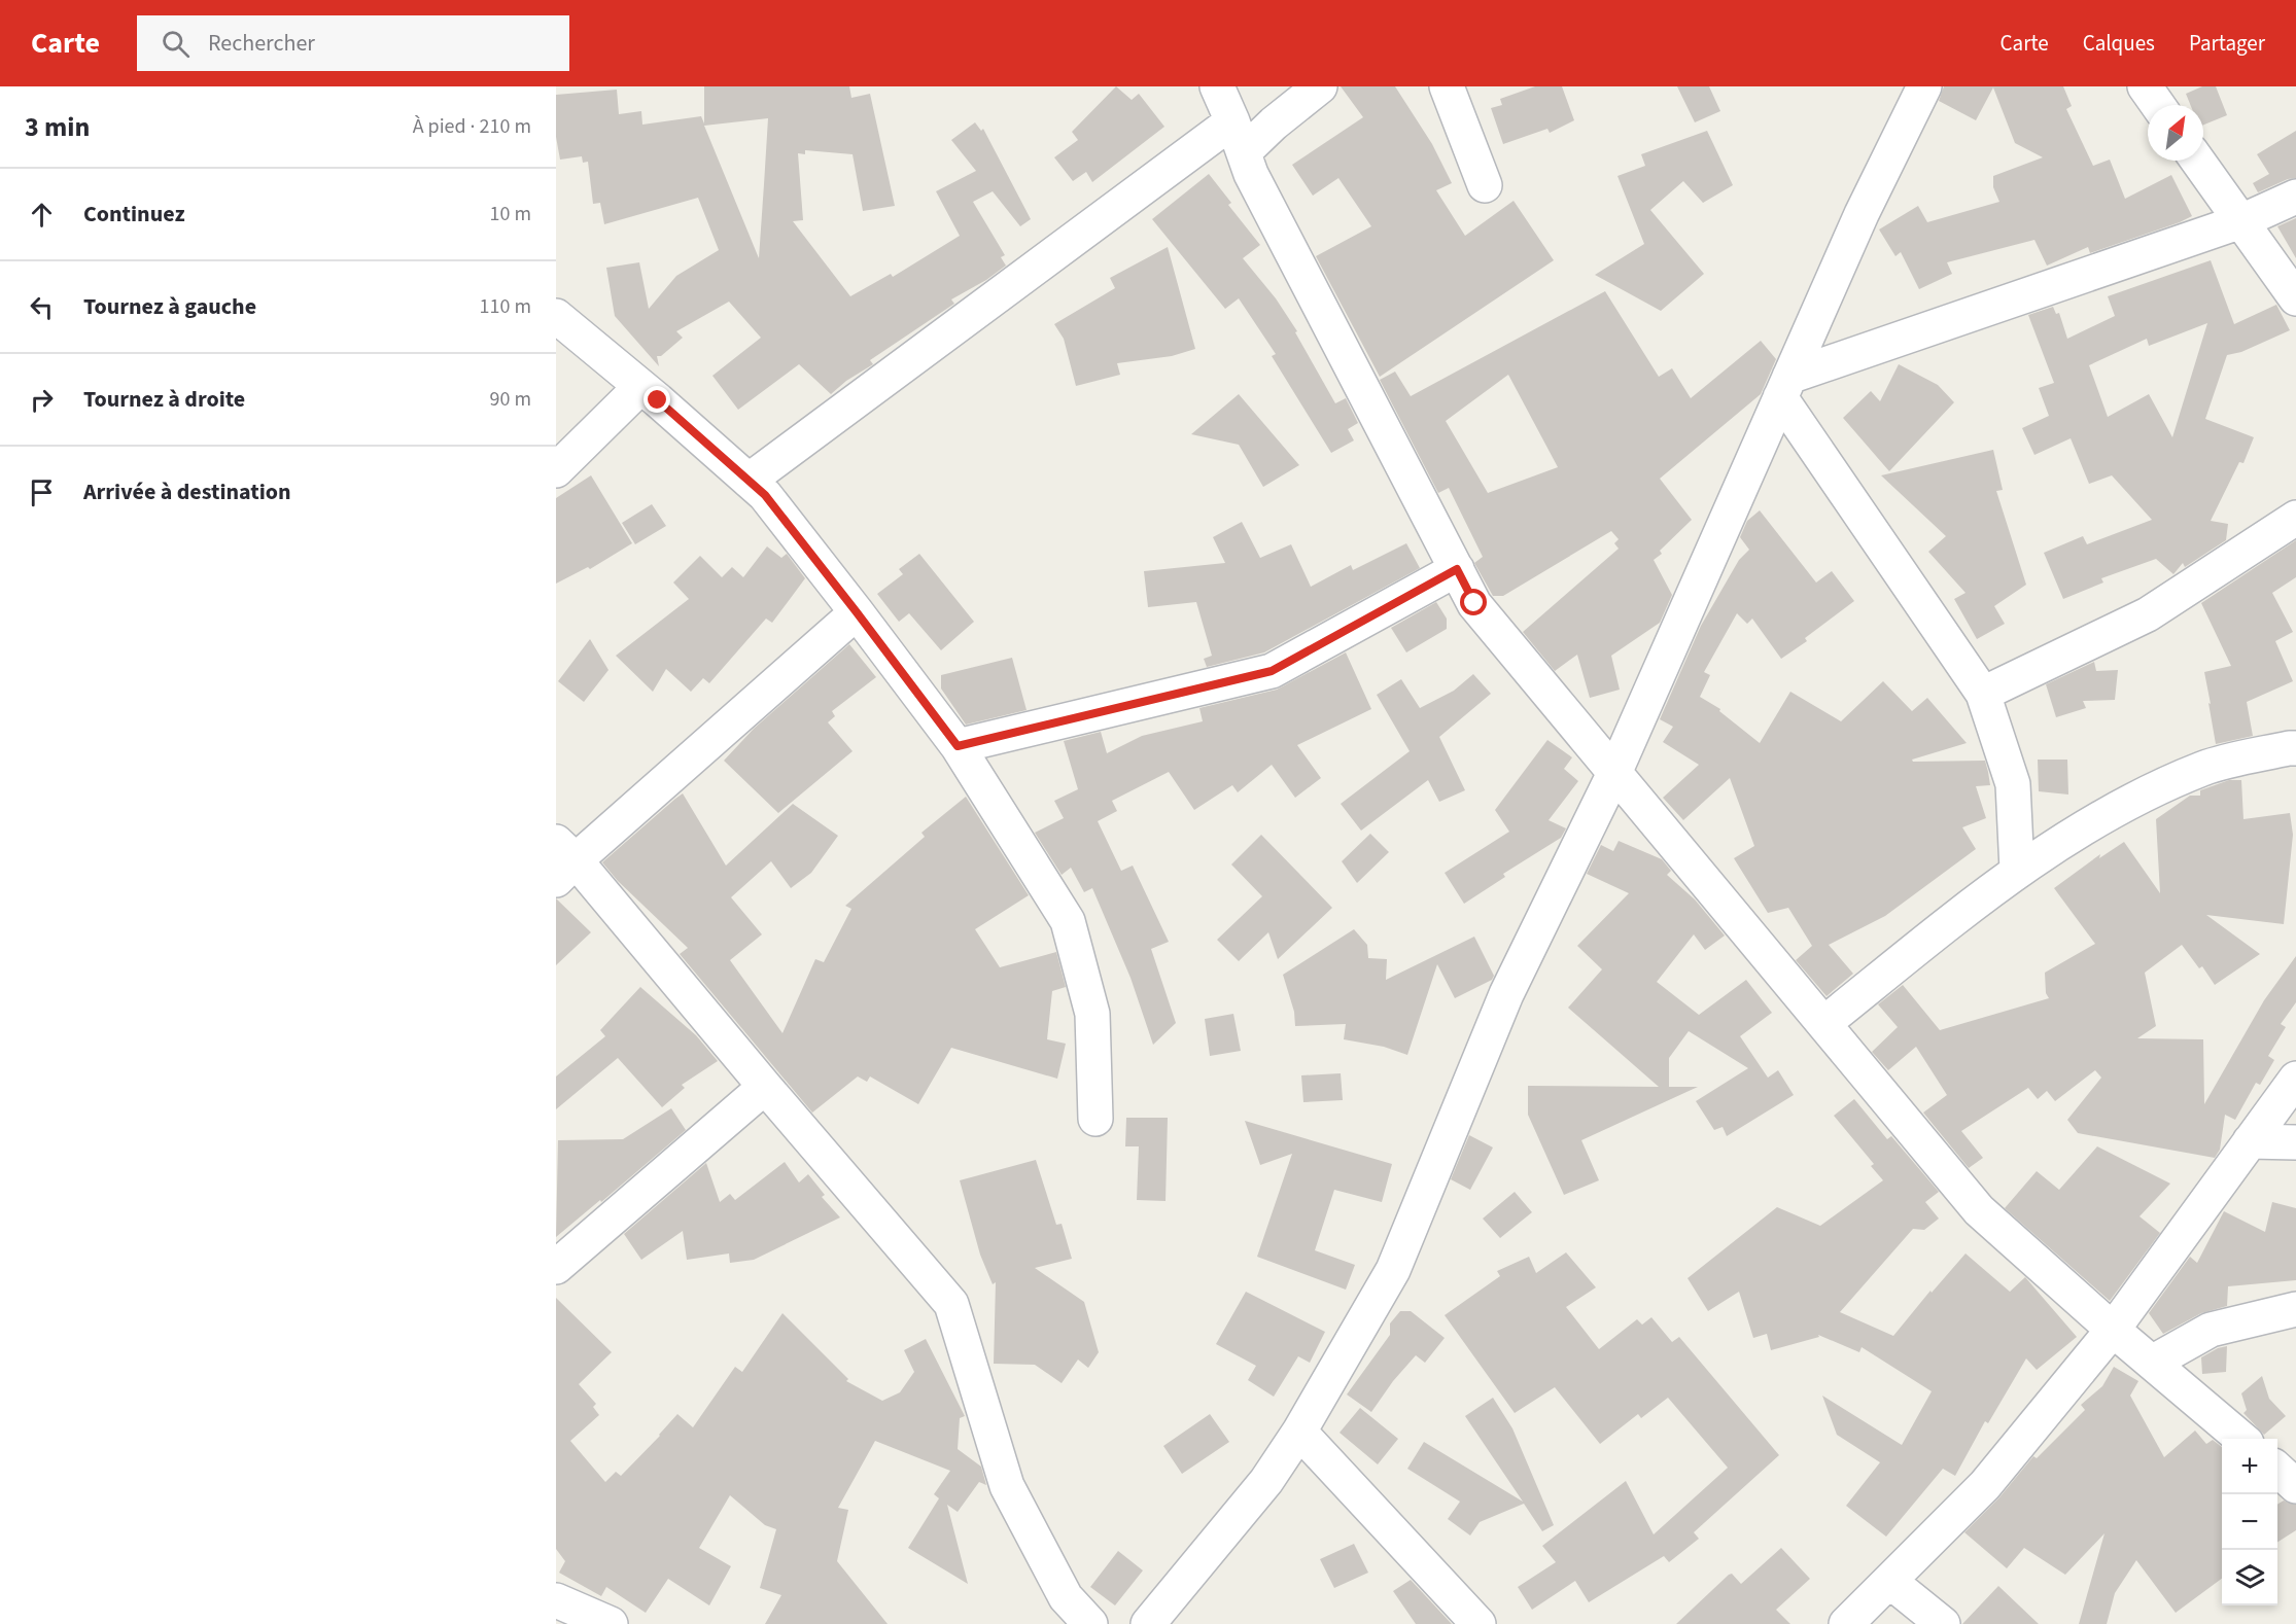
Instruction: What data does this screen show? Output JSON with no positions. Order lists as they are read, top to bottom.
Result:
{
  "north": "top right",
  "page": {
    "header": "Carte",
    "search": "Rechercher",
    "nav": ["Carte", "Calques", "Partager"],
    "heading": ["3 min", "À pied · 210 m"],
    "list": [
      ["Continuez", "10 m"],
      ["Tournez à gauche", "110 m"],
      ["Tournez à droite", "90 m"],
      "Arrivée à destination"
    ],
    "map_buttons": ["+", "−"]
  }
}
